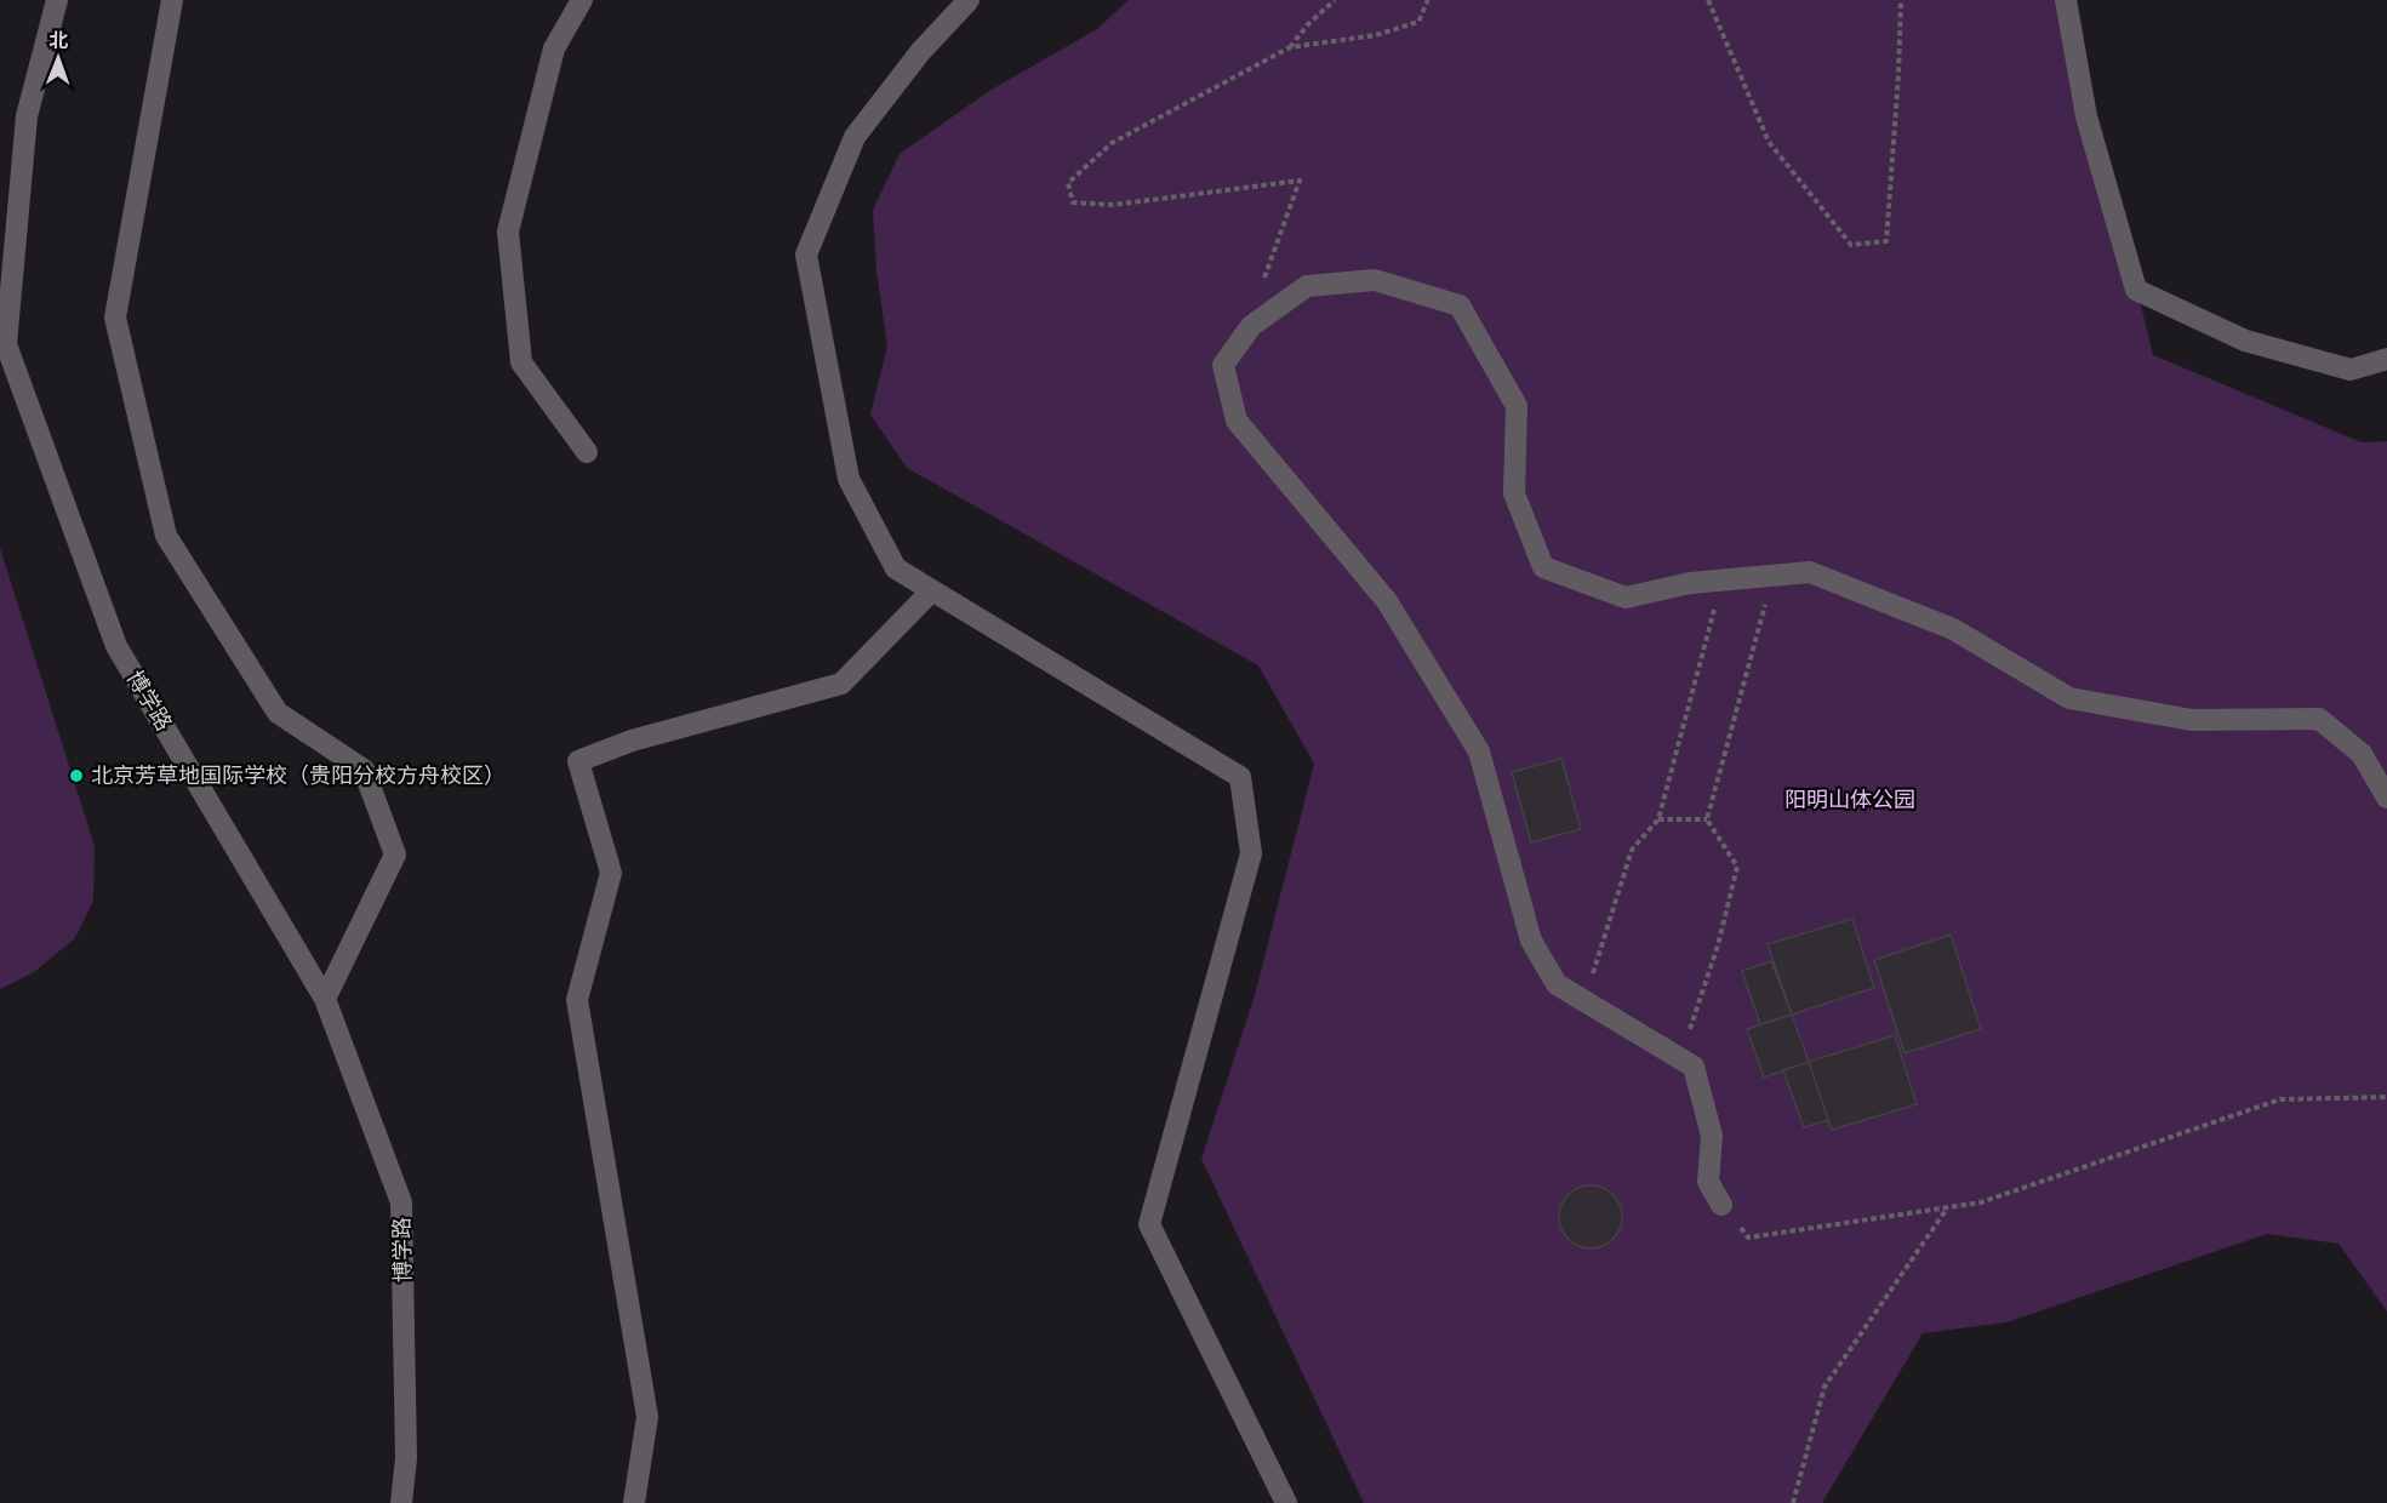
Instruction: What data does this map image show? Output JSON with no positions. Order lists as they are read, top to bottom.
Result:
{
  "streets": {
    "street": ["博学路"]
  },
  "parks": ["阳明山体公园"],
  "places": ["北京芳草地国际学校（贵阳分校方舟校区）"],
  "north": "top"
}
